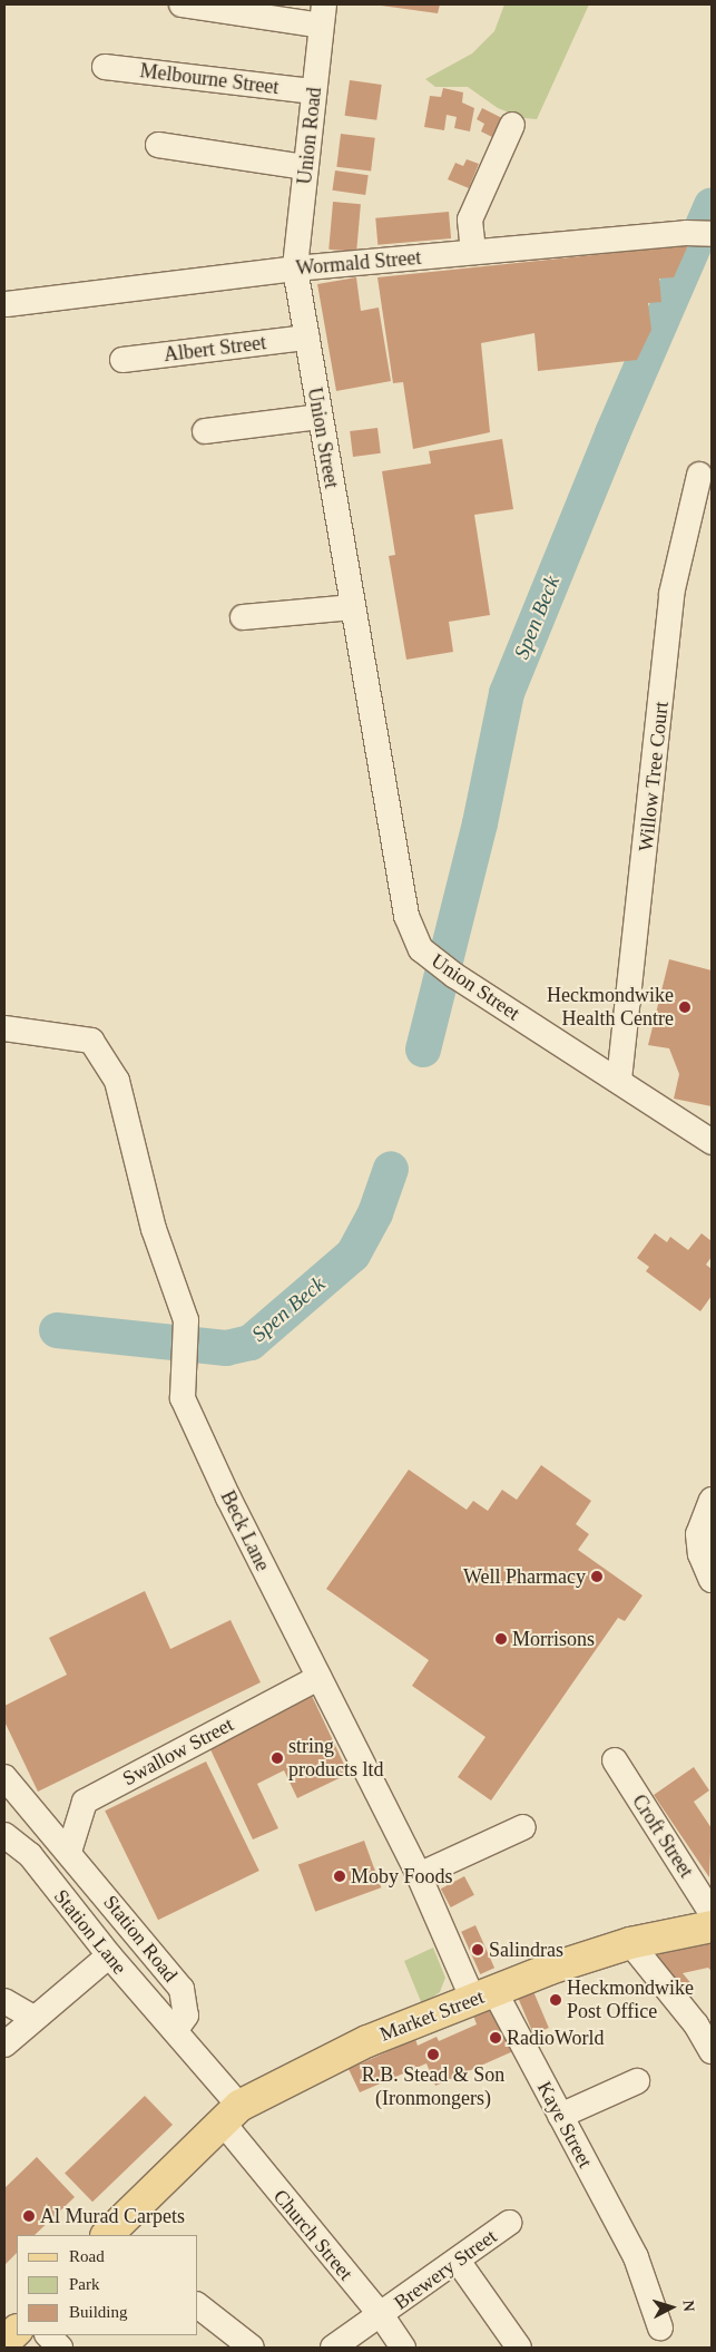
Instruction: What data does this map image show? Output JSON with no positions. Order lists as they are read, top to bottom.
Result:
{
  "streets": {
    "main road": ["Market Street"],
    "street": [
      "Melbourne Street",
      "Union Road",
      "Wormald Street",
      "Albert Street",
      "Union Street",
      "Willow Tree Court",
      "Beck Lane",
      "Swallow Street",
      "Croft Street",
      "Station Lane",
      "Station Road",
      "Kaye Street",
      "Church Street",
      "Brewery Street"
    ]
  },
  "crossings": [
    ["Melbourne Street", "Union Road"],
    ["Union Road", "Wormald Street"],
    ["Union Road", "Union Street"],
    ["Wormald Street", "Union Street"],
    ["Albert Street", "Union Street"],
    ["Union Street", "Willow Tree Court"],
    ["Beck Lane", "Swallow Street"],
    ["Beck Lane", "Market Street"],
    ["Beck Lane", "Kaye Street"],
    ["Swallow Street", "Station Road"],
    ["Station Lane", "Station Road"],
    ["Market Street", "Kaye Street"],
    ["Market Street", "Church Street"],
    ["Church Street", "Brewery Street"]
  ],
  "water": ["Spen Beck"],
  "places": [
    "Heckmondwike Health Centre",
    "Well Pharmacy",
    "Morrisons",
    "string products ltd",
    "Moby Foods",
    "Salindras",
    "Heckmondwike Post Office",
    "RadioWorld",
    "R.B. Stead & Son (Ironmongers)",
    "Al Murad Carpets"
  ],
  "legend": ["Road", "Park", "Building"],
  "north": "right"
}
